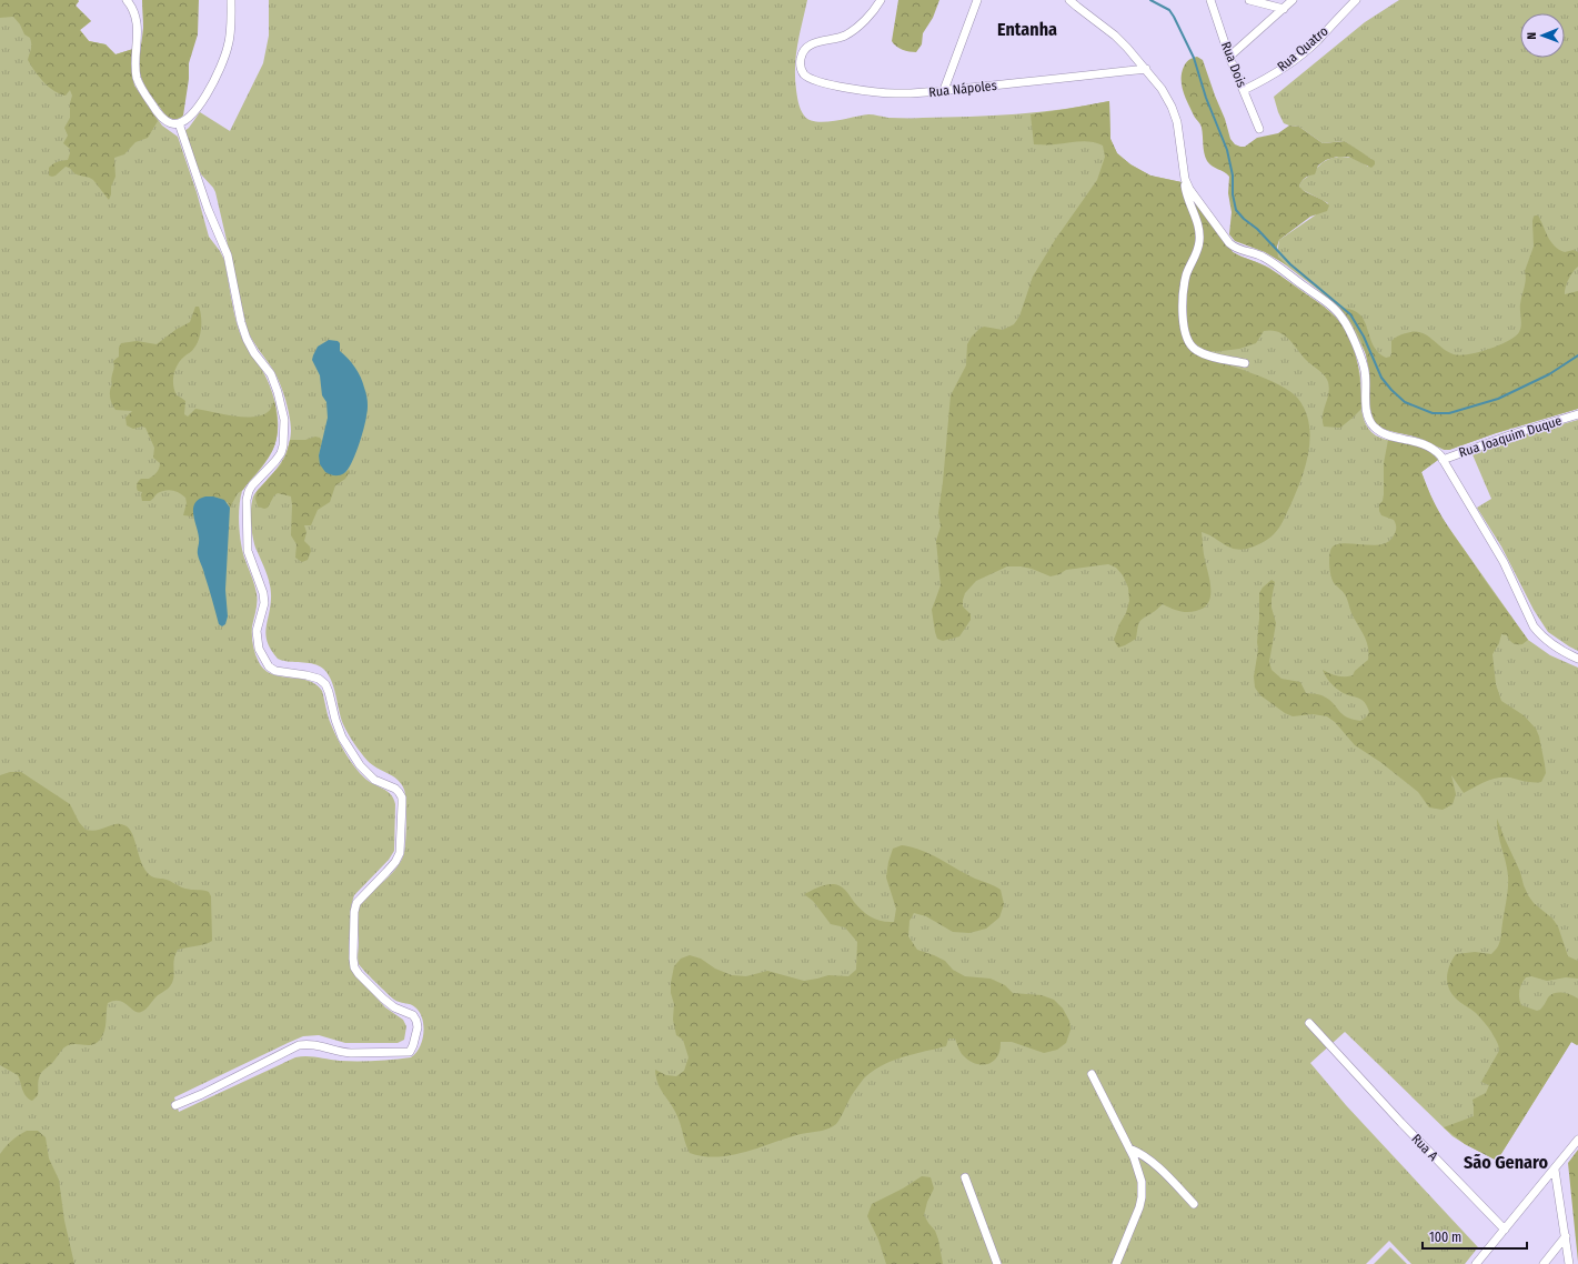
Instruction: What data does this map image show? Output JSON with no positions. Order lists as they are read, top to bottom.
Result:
{
  "streets": {
    "street": [
      "Rua Quatro",
      "Rua Dois",
      "Rua Nápoles",
      "Rua Joaquim Duque",
      "Rua A"
    ]
  },
  "crossings": [
    ["Rua Quatro", "Rua Dois"]
  ],
  "districts": ["Entanha", "São Genaro"],
  "scale_bar": "100 m",
  "north": "left"
}
